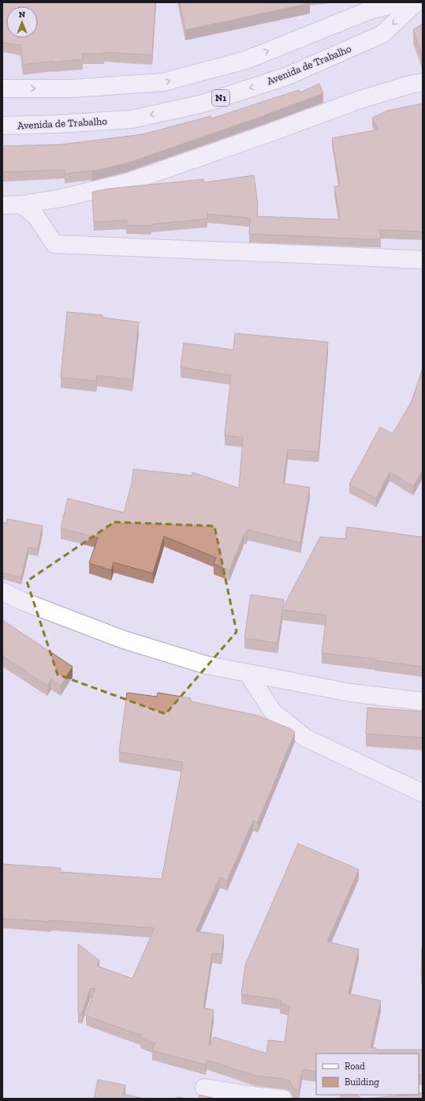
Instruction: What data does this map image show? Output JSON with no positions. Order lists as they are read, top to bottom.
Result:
{
  "streets": {
    "main road": ["Avenida de Trabalho", "N1"]
  },
  "legend": ["Road", "Building"],
  "north": "top"
}
